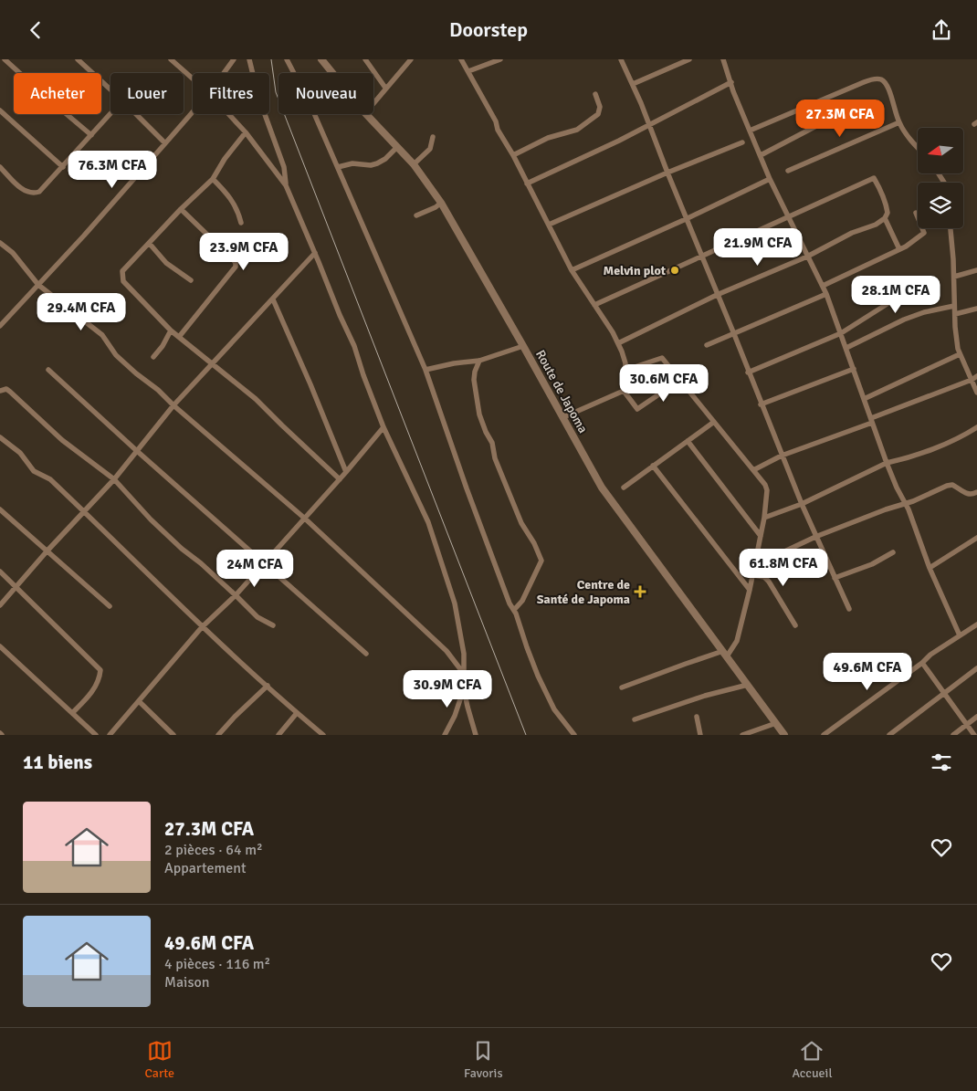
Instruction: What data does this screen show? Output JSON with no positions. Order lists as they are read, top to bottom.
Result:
{
  "streets": {
    "street": ["Route de Japoma"]
  },
  "places": {
    "other": ["Melvin plot"],
    "health": ["Centre de Santé de Japoma"]
  },
  "north": "left",
  "page": {
    "header": "Doorstep",
    "chip": [
      "Acheter",
      "Louer",
      "Filtres",
      "Nouveau"
    ],
    "price": [
      "27.3M CFA",
      "76.3M CFA",
      "21.9M CFA",
      "23.9M CFA",
      "28.1M CFA",
      "29.4M CFA",
      "30.6M CFA",
      "61.8M CFA",
      "24M CFA",
      "49.6M CFA",
      "30.9M CFA"
    ],
    "heading": "11 biens",
    "list": [
      {
        "name": "27.3M CFA",
        "note": "2 pièces · 64 m² · Appartement"
      },
      {
        "name": "49.6M CFA",
        "note": "4 pièces · 116 m² · Maison"
      }
    ],
    "tabs": ["Carte", "Favoris", "Accueil"]
  }
}
